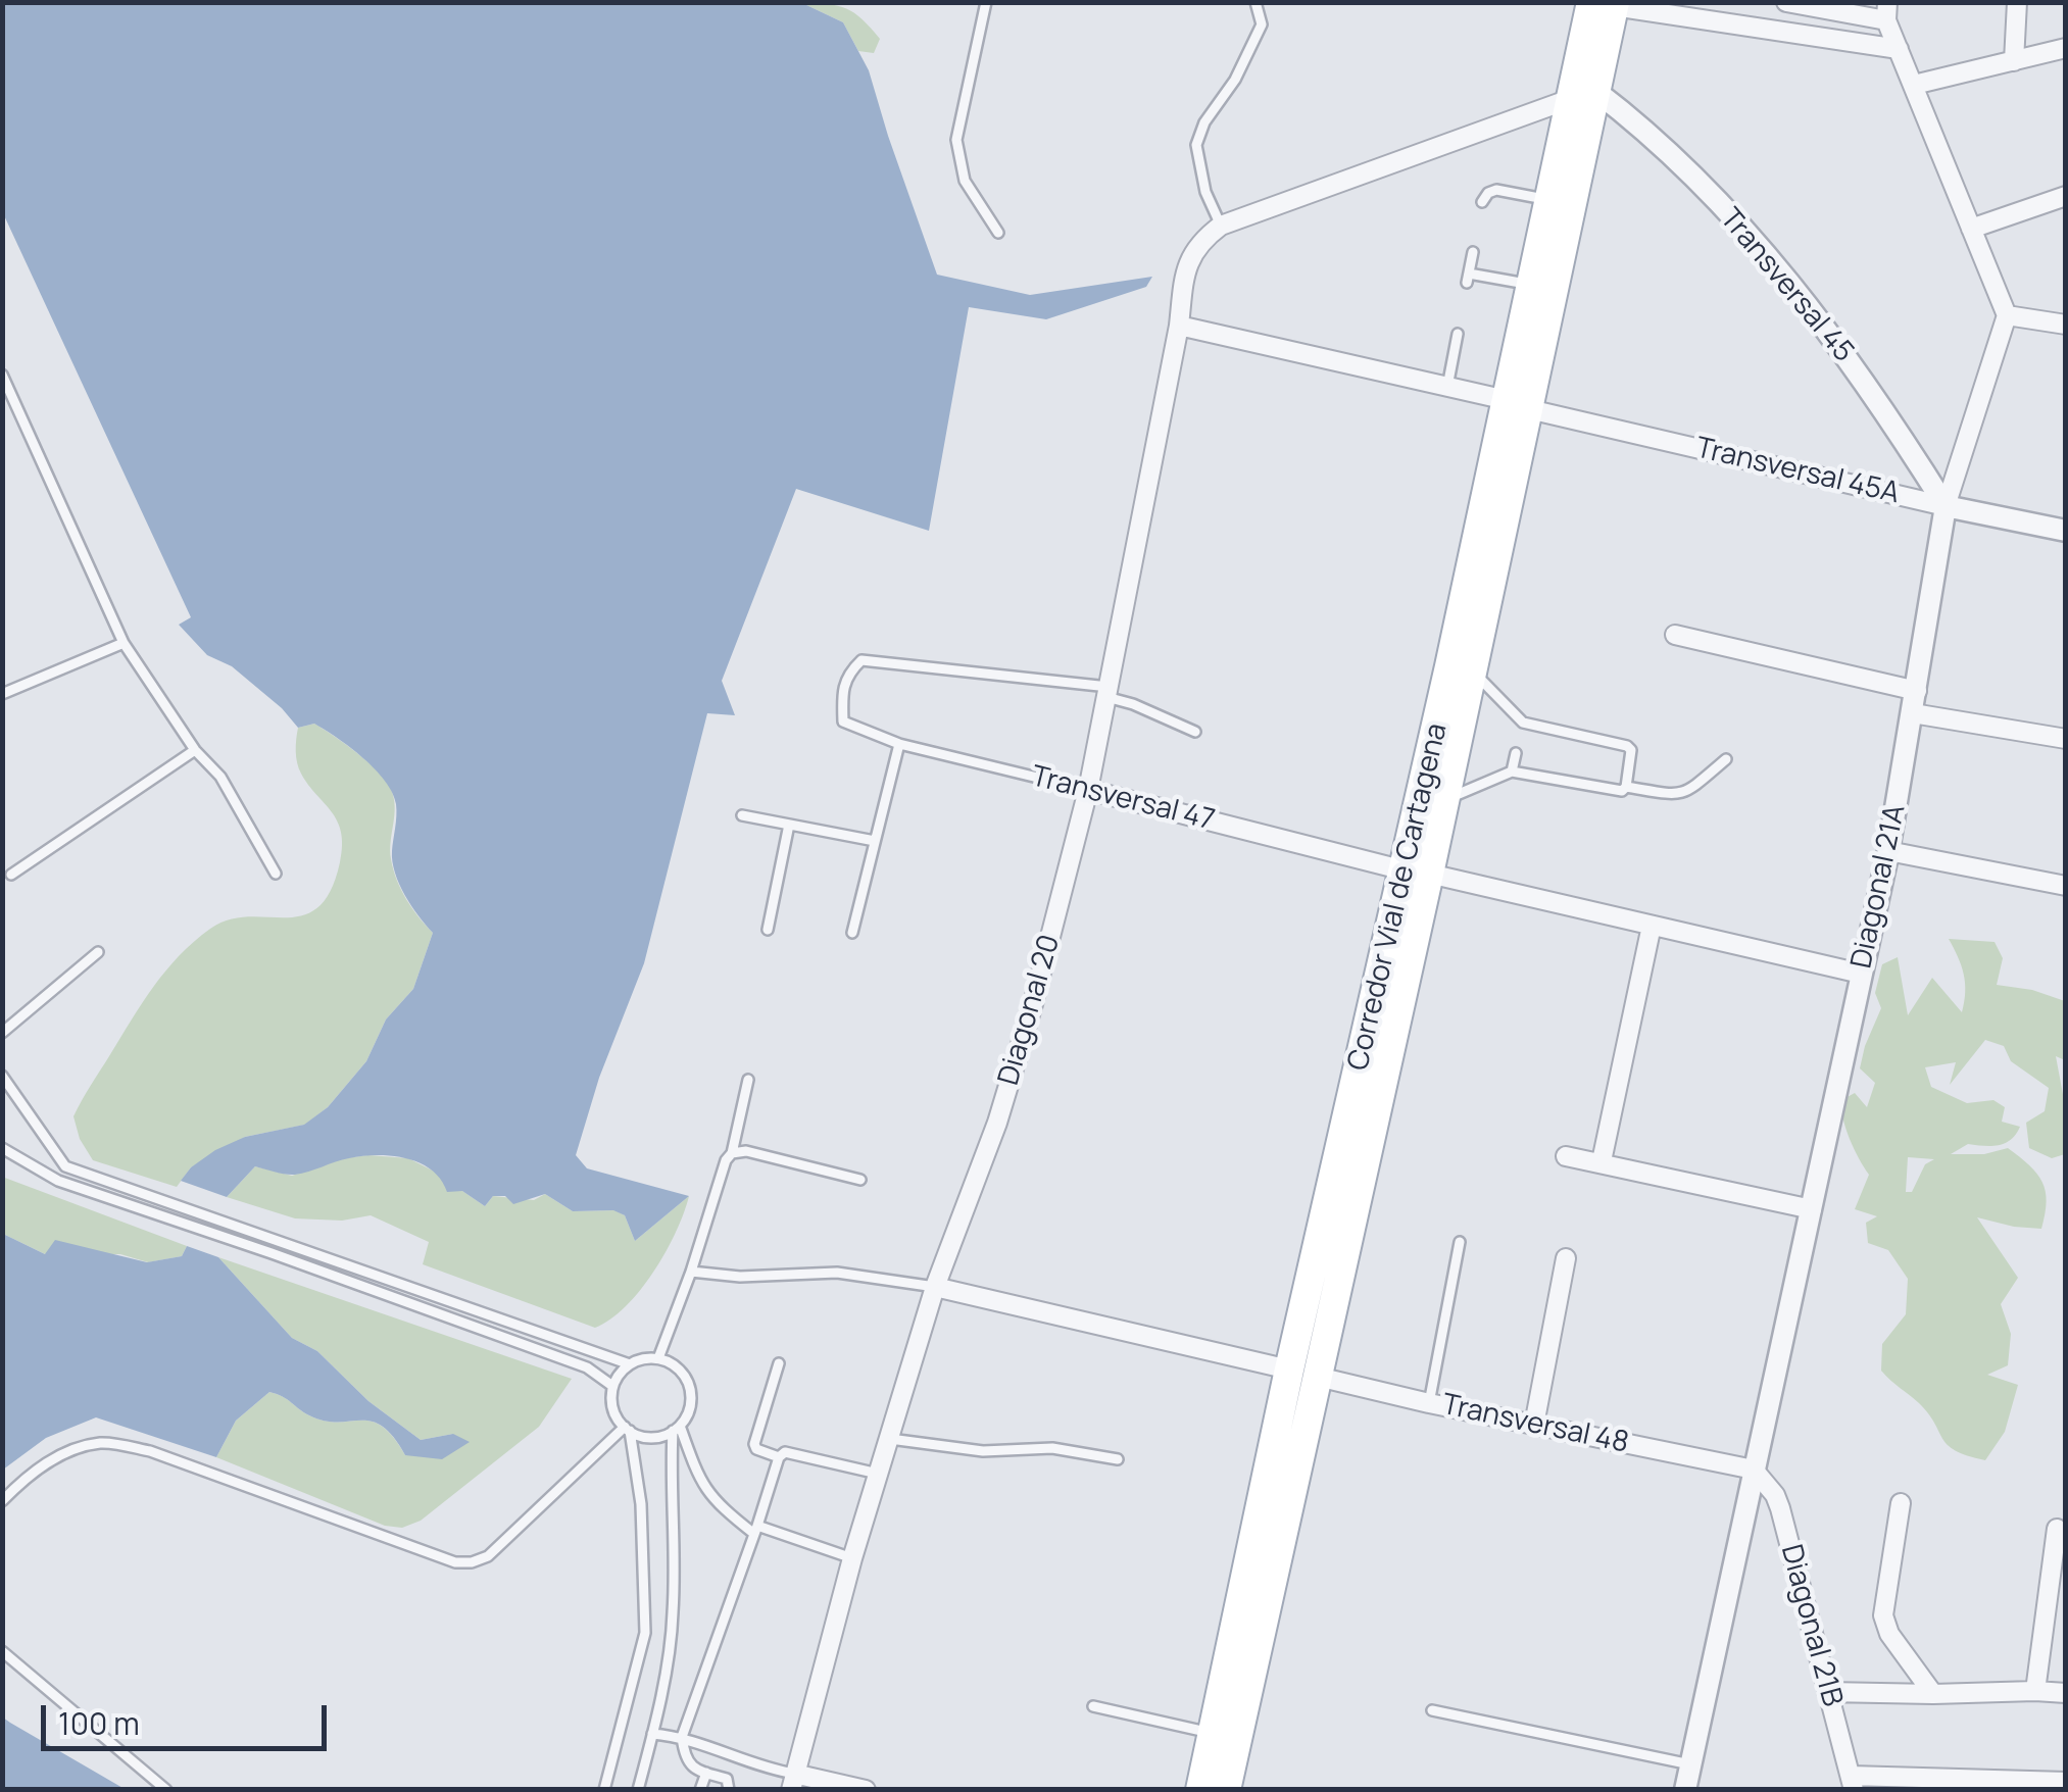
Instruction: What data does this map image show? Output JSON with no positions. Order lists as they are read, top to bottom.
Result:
{
  "streets": {
    "main road": ["Corredor Vial de Cartagena"],
    "street": [
      "Transversal 45",
      "Transversal 45A",
      "Transversal 47",
      "Diagonal 21A",
      "Diagonal 20",
      "Transversal 48",
      "Diagonal 21B"
    ]
  },
  "crossings": [
    ["Transversal 45", "Transversal 45A"],
    ["Transversal 45", "Diagonal 21A"],
    ["Transversal 45", "Corredor Vial de Cartagena"],
    ["Transversal 45A", "Diagonal 21A"],
    ["Transversal 45A", "Corredor Vial de Cartagena"],
    ["Transversal 45A", "Diagonal 20"],
    ["Transversal 47", "Diagonal 21A"],
    ["Transversal 47", "Corredor Vial de Cartagena"],
    ["Transversal 47", "Diagonal 20"],
    ["Diagonal 21A", "Transversal 48"],
    ["Diagonal 21A", "Diagonal 21B"],
    ["Corredor Vial de Cartagena", "Transversal 48"],
    ["Transversal 48", "Diagonal 21B"]
  ],
  "scale_bar": "100 m"
}
